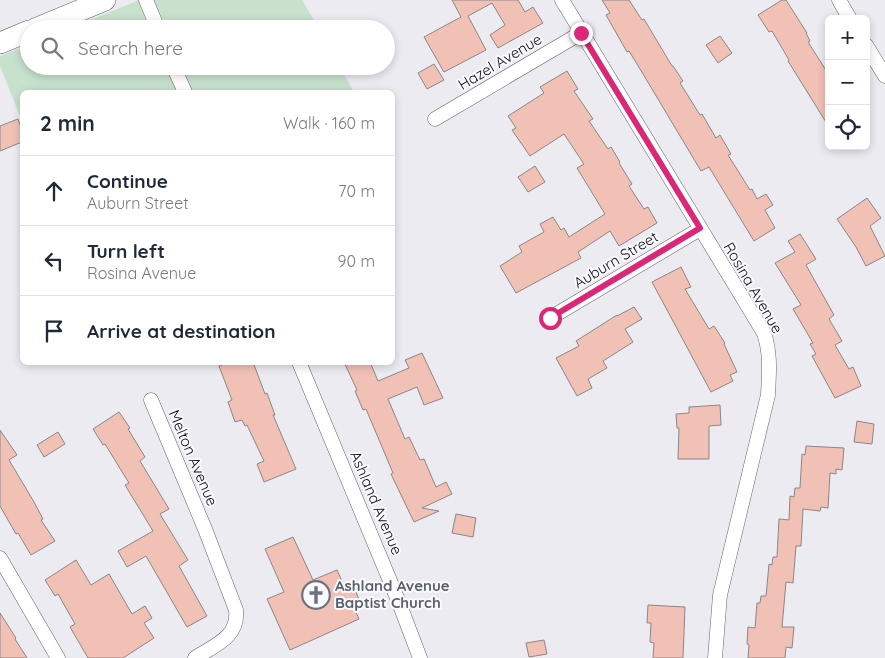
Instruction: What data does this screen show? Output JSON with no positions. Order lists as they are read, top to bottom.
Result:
{
  "streets": {
    "street": [
      "Hazel Avenue",
      "Auburn Street",
      "Rosina Avenue",
      "Melton Avenue",
      "Ashland Avenue"
    ]
  },
  "crossings": [
    ["Hazel Avenue", "Rosina Avenue"],
    ["Auburn Street", "Rosina Avenue"]
  ],
  "places": {
    "church": ["Ashland Avenue Baptist Church"]
  },
  "page": {
    "map_buttons": ["+", "−"],
    "search": "Search here",
    "heading": ["2 min", "Walk · 160 m"],
    "list": [
      ["Continue", "Auburn Street", "70 m"],
      ["Turn left", "Rosina Avenue", "90 m"],
      "Arrive at destination"
    ]
  }
}
